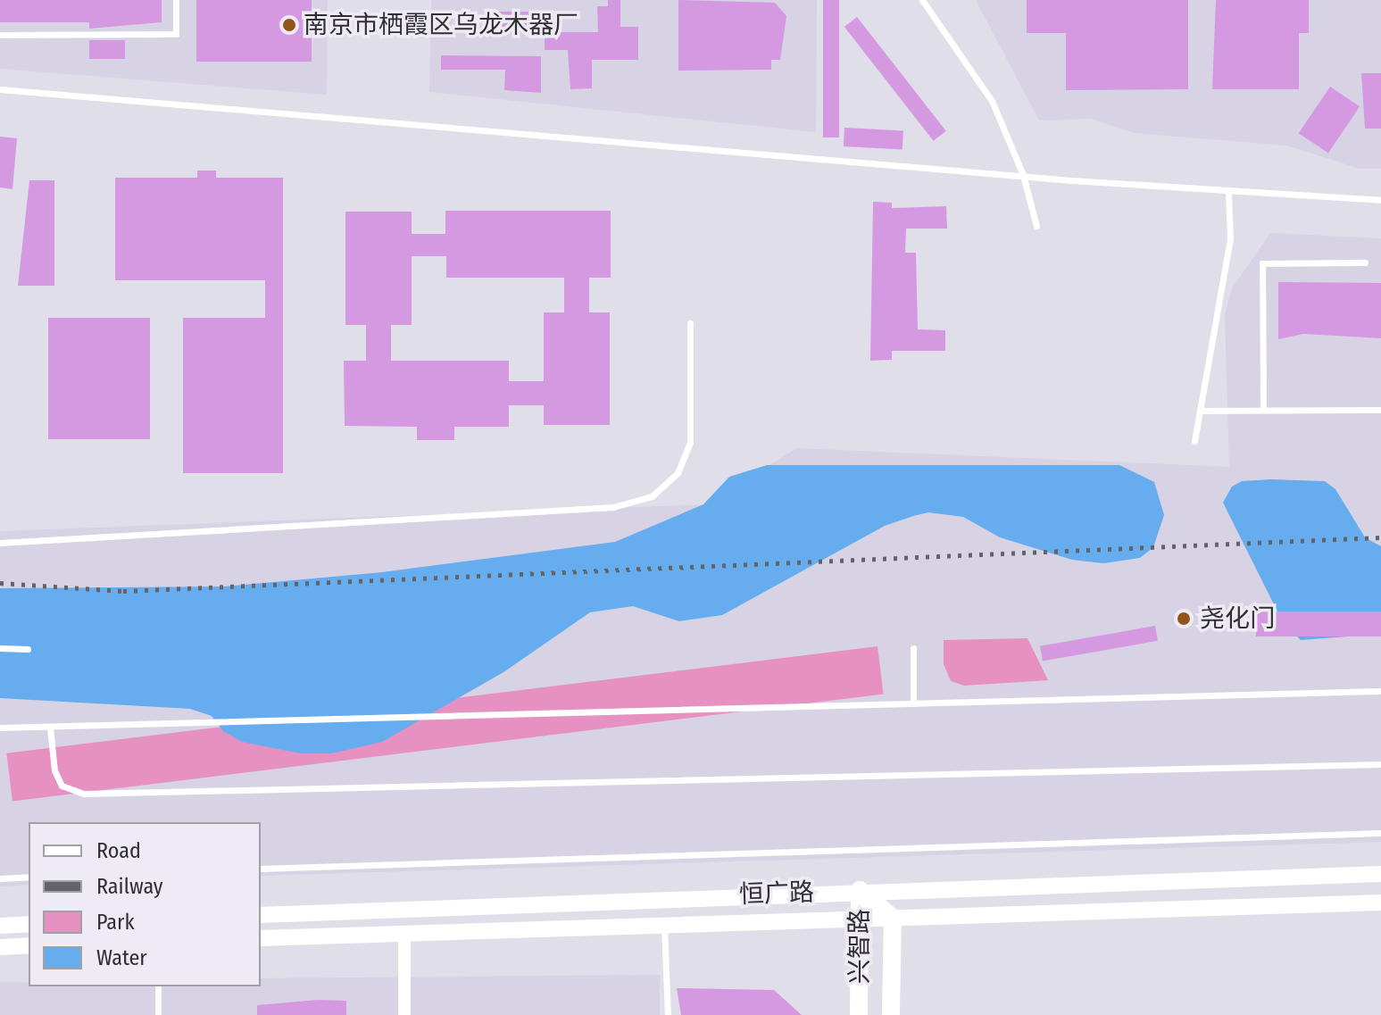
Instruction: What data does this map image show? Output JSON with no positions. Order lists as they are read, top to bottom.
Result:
{
  "streets": {
    "main road": ["兴智路"],
    "street": ["恒广路"]
  },
  "crossings": [
    ["恒广路", "兴智路"]
  ],
  "places": ["南京市栖霞区乌龙木器厂", "尧化门"],
  "legend": [
    "Road",
    "Railway",
    "Park",
    "Water"
  ]
}
